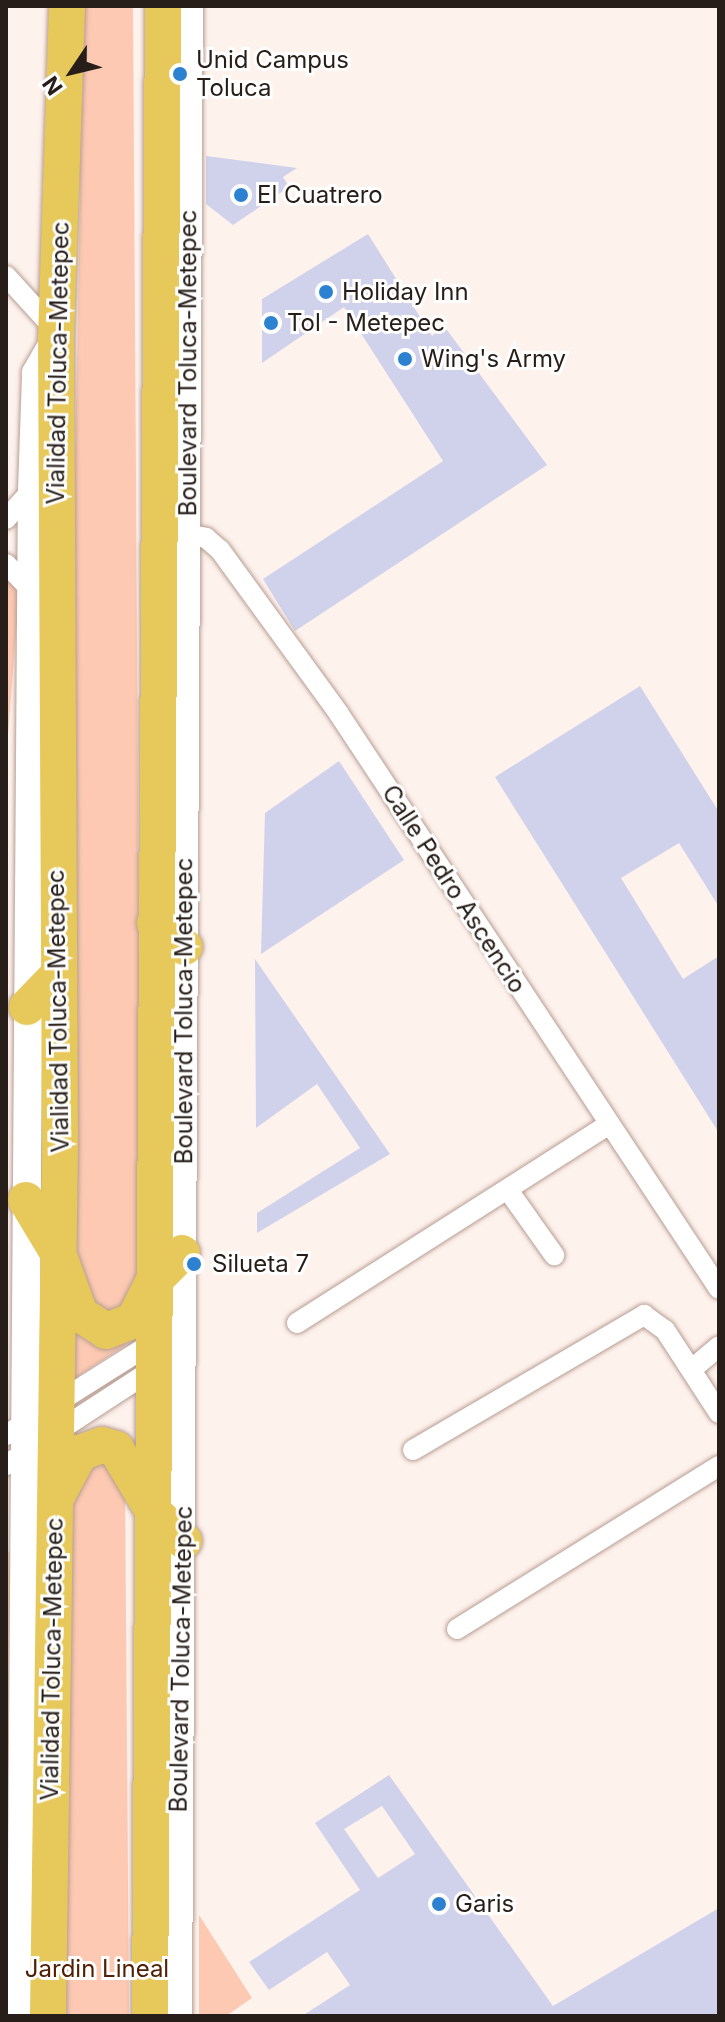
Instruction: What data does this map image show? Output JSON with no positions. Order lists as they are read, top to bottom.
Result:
{
  "streets": {
    "highway": ["Vialidad Toluca-Metepec"],
    "main road": ["Boulevard Toluca-Metepec"],
    "street": ["Calle Pedro Ascencio"]
  },
  "parks": ["Jardin Lineal"],
  "places": [
    "Unid Campus Toluca",
    "El Cuatrero",
    "Holiday Inn",
    "Tol - Metepec",
    "Wing's Army",
    "Silueta 7",
    "Garis"
  ],
  "north": "bottom left"
}
